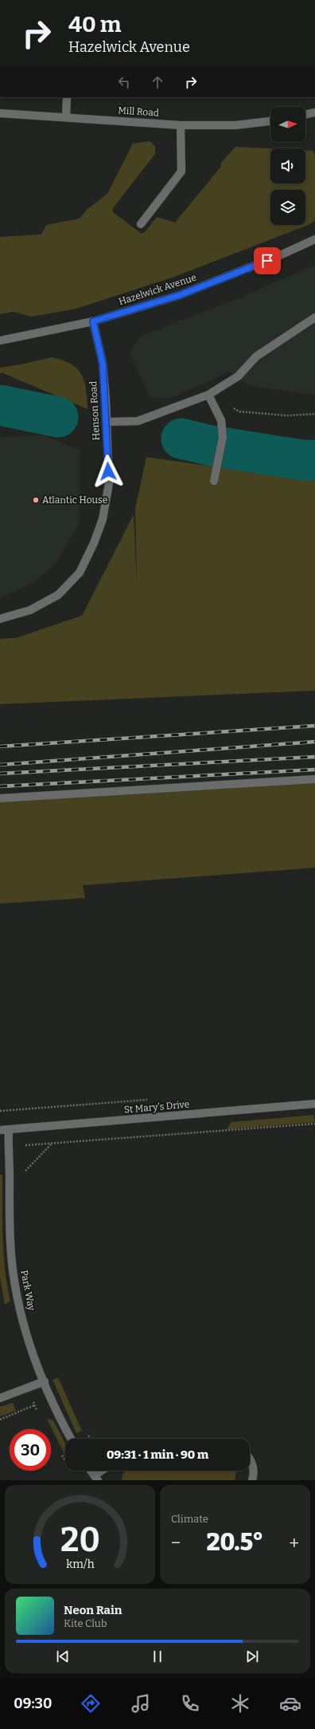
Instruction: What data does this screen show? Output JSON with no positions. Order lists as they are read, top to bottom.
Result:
{
  "streets": {
    "street": [
      "Mill Road",
      "Hazelwick Avenue",
      "Henson Road",
      "St Mary's Drive",
      "Park Way"
    ]
  },
  "crossings": [
    ["Hazelwick Avenue", "Henson Road"],
    ["St Mary's Drive", "Park Way"]
  ],
  "places": ["Atlantic House"],
  "north": "right",
  "page": {
    "turn": ["40 m", "Hazelwick Avenue"],
    "limit": "30",
    "trip": "09:31 · 1 min · 90 m",
    "tile": "Climate",
    "heat": ["−", "20.5°", "+"],
    "song": ["Neon Rain", "Kite Club"],
    "tabs": "09:30",
    "gauge": ["20", "km/h"]
  }
}
